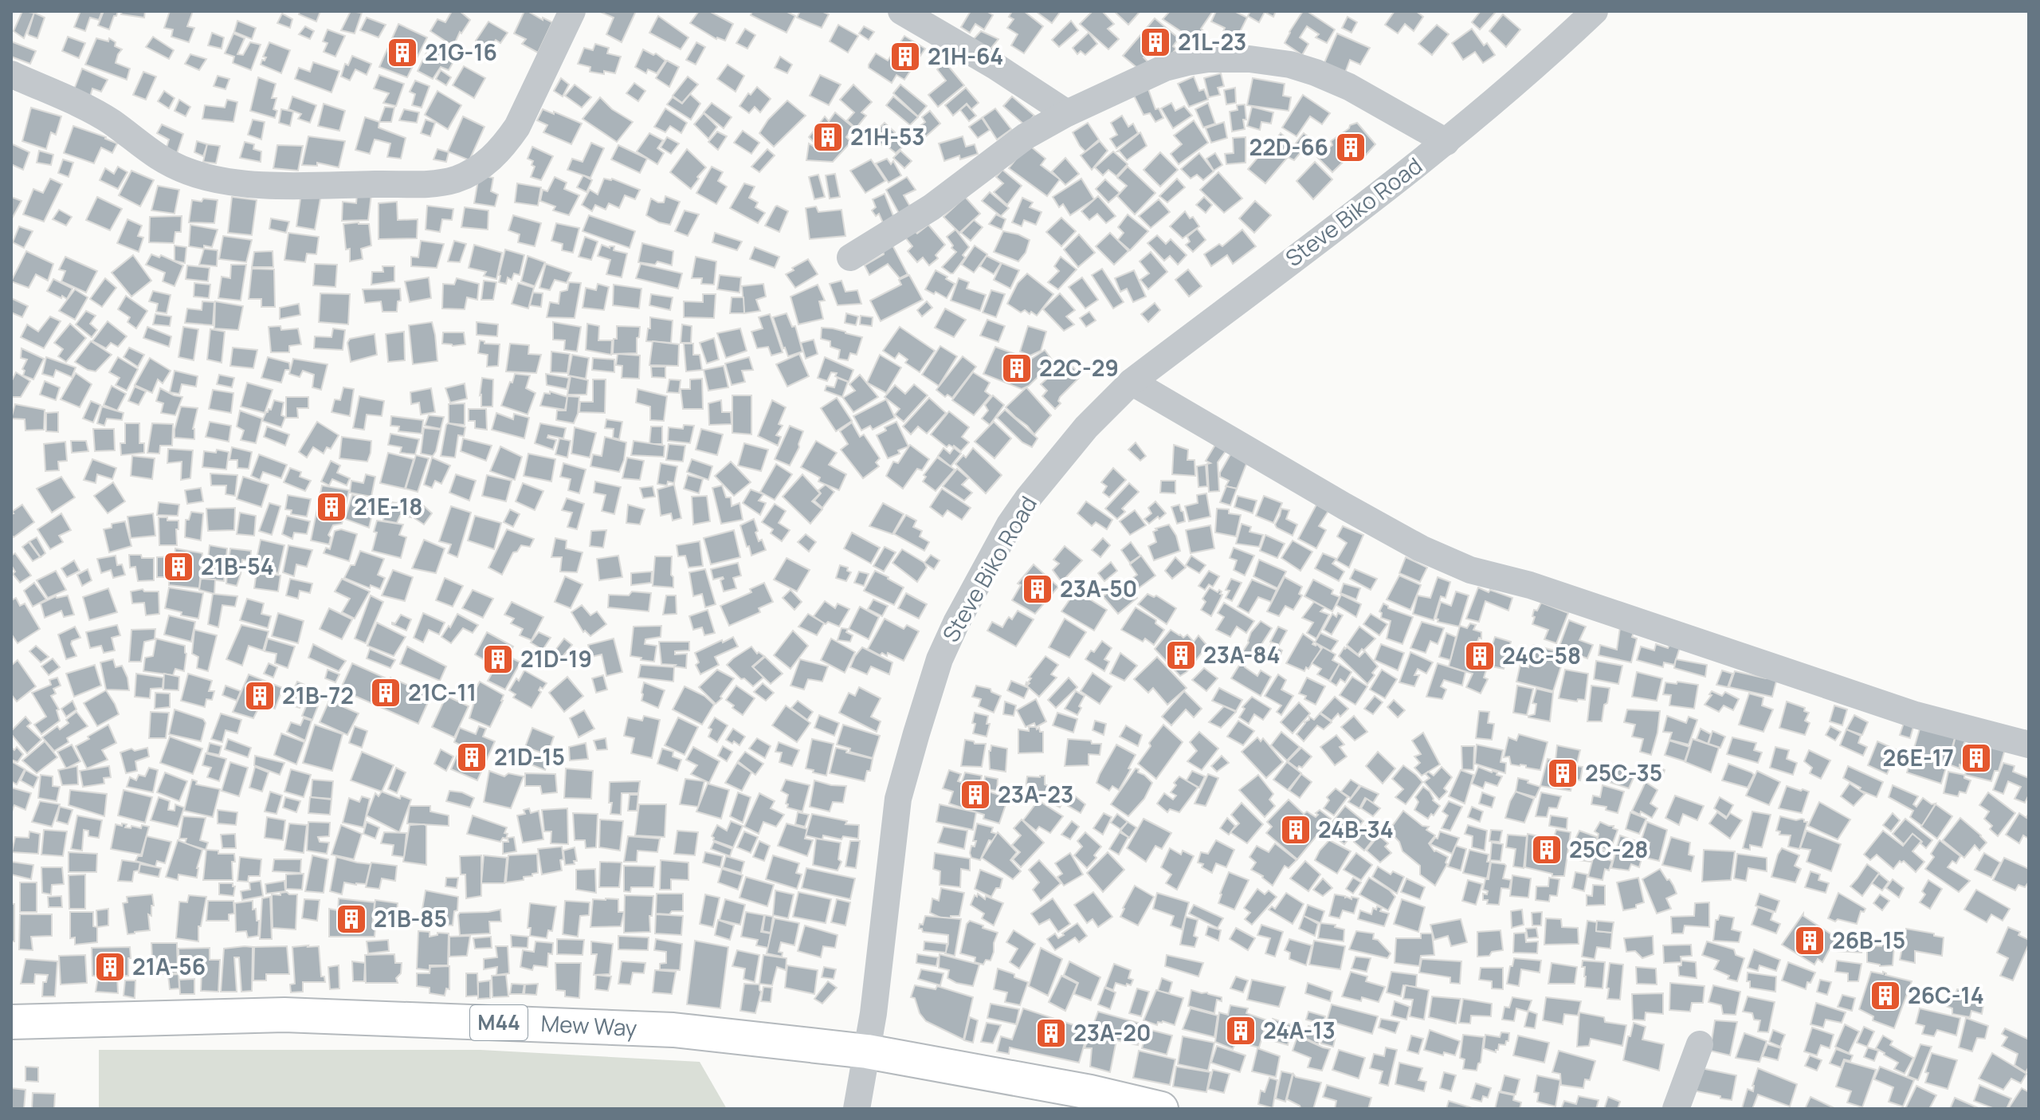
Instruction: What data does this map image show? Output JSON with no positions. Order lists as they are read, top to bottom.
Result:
{
  "streets": {
    "main road": ["M44", "Mew Way"],
    "street": ["Steve Biko Road"]
  },
  "crossings": [
    ["Steve Biko Road", "Mew Way"]
  ],
  "places": {
    "building": [
      "21L-23",
      "21G-16",
      "21H-64",
      "21H-53",
      "22D-66",
      "22C-29",
      "21E-18",
      "21B-54",
      "23A-50",
      "23A-84",
      "24C-58",
      "21D-19",
      "21C-11",
      "21B-72",
      "21D-15",
      "26E-17",
      "25C-35",
      "23A-23",
      "24B-34",
      "25C-28",
      "21B-85",
      "26B-15",
      "21A-56",
      "26C-14",
      "24A-13",
      "23A-20"
    ]
  }
}
